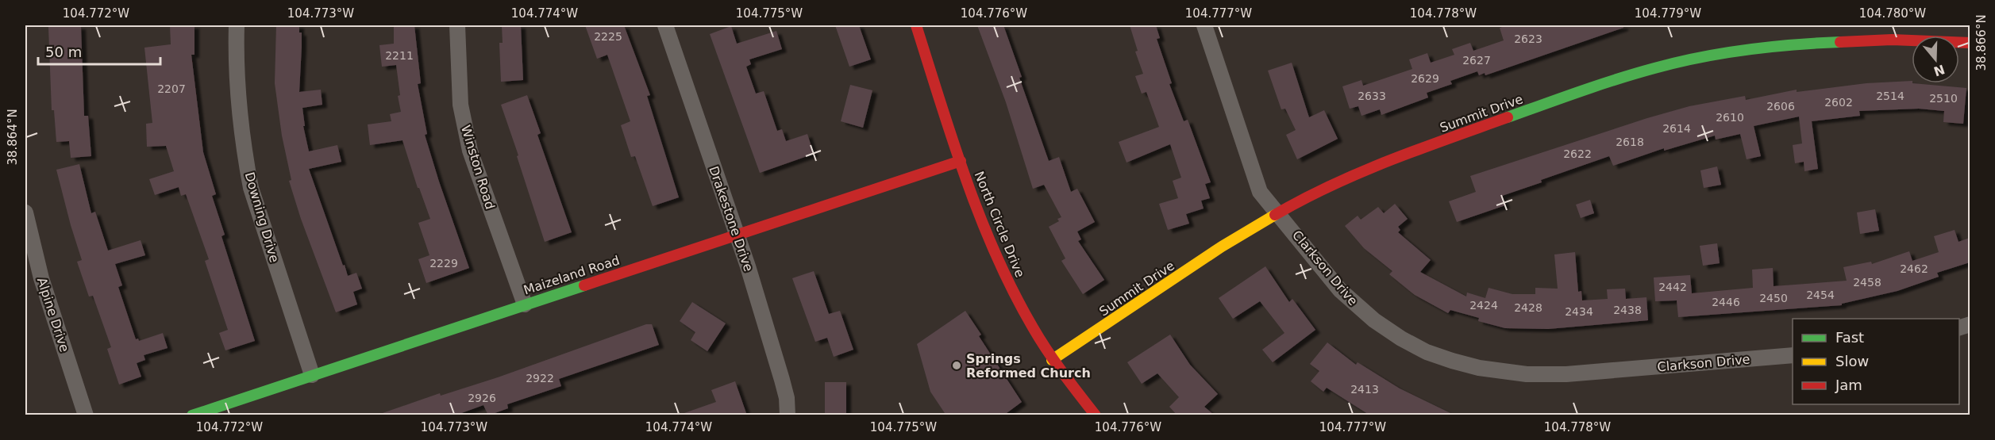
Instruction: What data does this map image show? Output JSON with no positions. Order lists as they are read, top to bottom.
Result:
{
  "streets": {
    "main road": ["Summit Drive", "North Circle Drive", "Maizeland Road"],
    "street": [
      "Winston Road",
      "Downing Drive",
      "Drakestone Drive",
      "Clarkson Drive",
      "Alpine Drive"
    ]
  },
  "crossings": [
    ["Summit Drive", "North Circle Drive"],
    ["Summit Drive", "Clarkson Drive"],
    ["Winston Road", "Maizeland Road"],
    ["Downing Drive", "Maizeland Road"],
    ["Drakestone Drive", "Maizeland Road"],
    ["North Circle Drive", "Maizeland Road"]
  ],
  "places": ["Springs Reformed Church"],
  "house_numbers": [
    "2225",
    "2623",
    "2211",
    "2627",
    "2629",
    "2207",
    "2633",
    "2514",
    "2510",
    "2602",
    "2606",
    "2610",
    "2614",
    "2618",
    "2622",
    "2229",
    "2462",
    "2458",
    "2442",
    "2454",
    "2450",
    "2446",
    "2424",
    "2428",
    "2438",
    "2434",
    "2922",
    "2413",
    "2926"
  ],
  "legend": ["Fast", "Slow", "Jam"],
  "scale_bar": "50 m",
  "north": "bottom",
  "coordinates": [
    "104.772°W",
    "104.773°W",
    "104.774°W",
    "104.775°W",
    "104.776°W",
    "104.777°W",
    "104.778°W",
    "104.779°W",
    "104.780°W",
    "38.866°N",
    "38.864°N"
  ]
}
